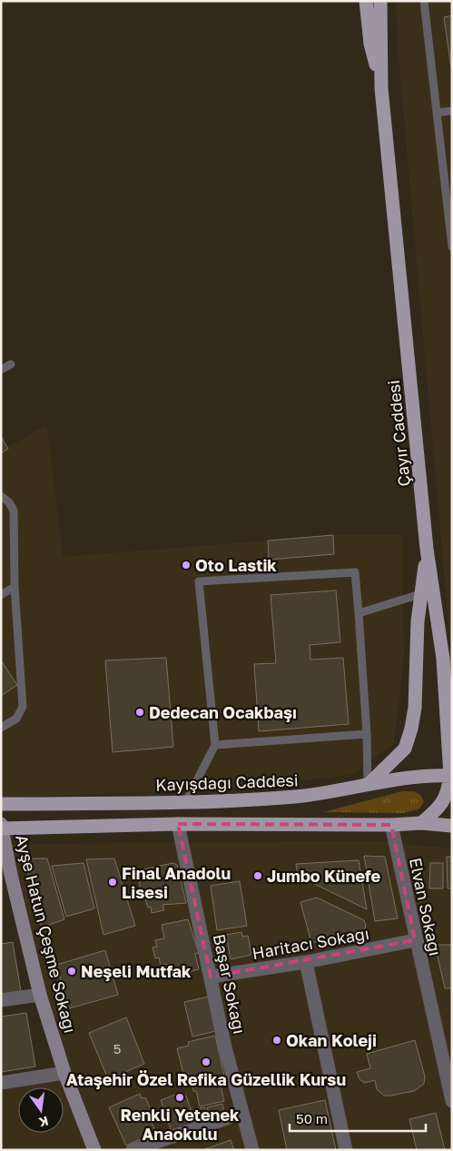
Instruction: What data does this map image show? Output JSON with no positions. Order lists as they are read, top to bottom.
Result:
{
  "streets": {
    "main road": ["Çayır Caddesi", "Kayışdağı Caddesi"],
    "street": [
      "Elvan Sokağı",
      "Ayşe Hatun Çeşme Sokağı",
      "Haritacı Sokağı",
      "Başar Sokağı"
    ]
  },
  "crossings": [
    ["Çayır Caddesi", "Kayışdağı Caddesi"],
    ["Elvan Sokağı", "Haritacı Sokağı"],
    ["Haritacı Sokağı", "Başar Sokağı"]
  ],
  "places": [
    "Oto Lastik",
    "Dedecan Ocakbaşı",
    "Jumbo Künefe",
    "Final Anadolu Lisesi",
    "Neşeli Mutfak",
    "Okan Koleji",
    "Ataşehir Özel Refika Güzellik Kursu",
    "Renkli Yetenek Anaokulu"
  ],
  "house_numbers": ["5"],
  "scale_bar": "50 m",
  "north": "bottom"
}
